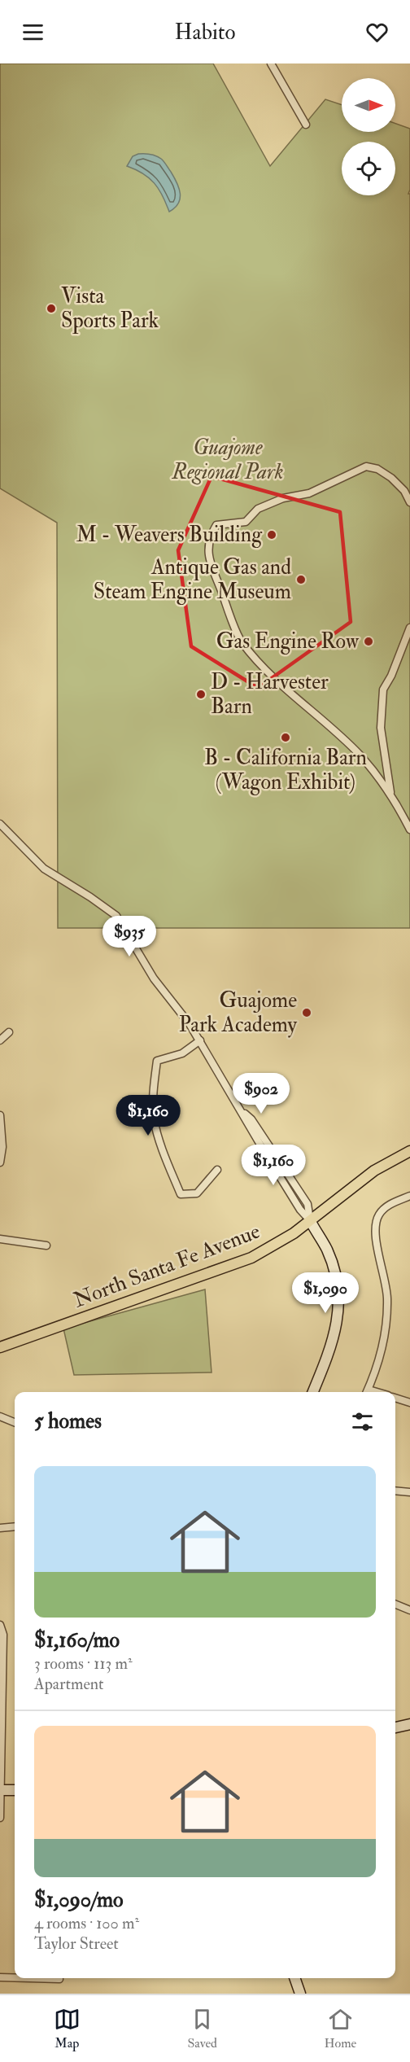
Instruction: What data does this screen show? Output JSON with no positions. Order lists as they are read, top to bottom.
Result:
{
  "streets": {
    "main road": ["North Santa Fe Avenue"]
  },
  "parks": ["Guajome Regional Park"],
  "places": [
    "Vista Sports Park",
    "M - Weavers Building",
    "Antique Gas and Steam Engine Museum",
    "Gas Engine Row",
    "D - Harvester Barn",
    "B - California Barn (Wagon Exhibit)",
    "Guajome Park Academy"
  ],
  "north": "right",
  "page": {
    "header": "Habito",
    "price": [
      "$935",
      "$902",
      "$1,160",
      "$1,160",
      "$1,090"
    ],
    "heading": "5 homes",
    "list": [
      {
        "name": "$1,160/mo",
        "note": "3 rooms · 113 m² · Apartment"
      },
      {
        "name": "$1,090/mo",
        "note": "4 rooms · 100 m² · Taylor Street"
      }
    ],
    "tabs": ["Map", "Saved", "Home"]
  }
}
